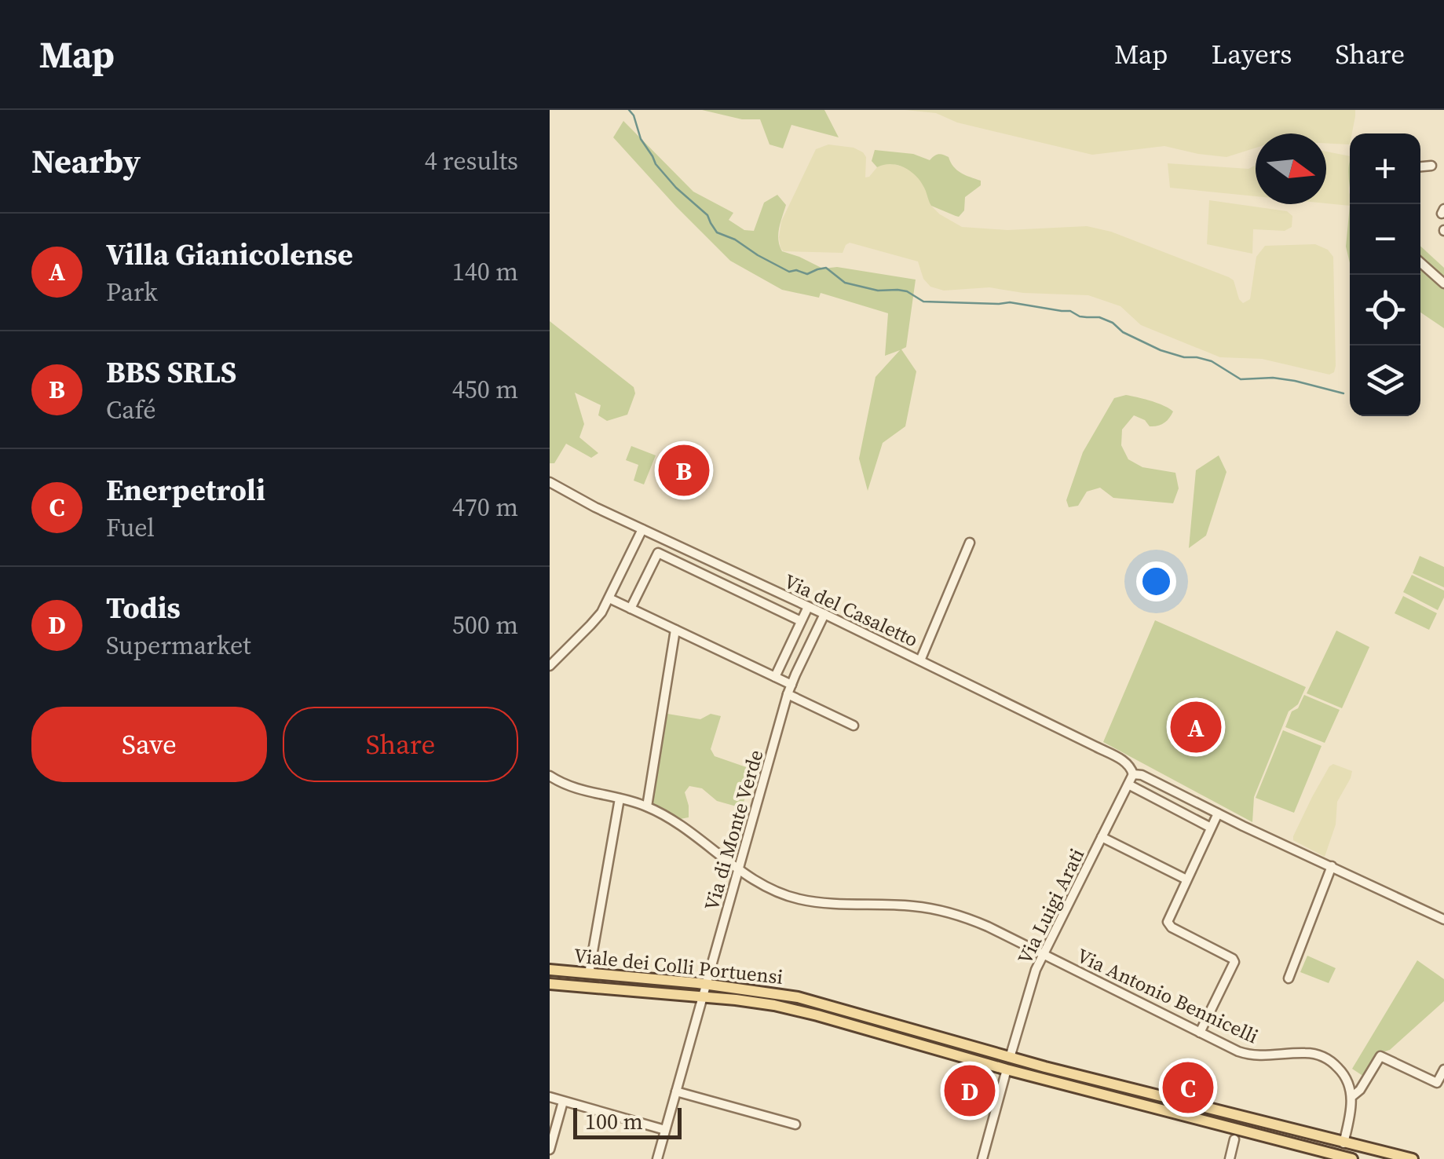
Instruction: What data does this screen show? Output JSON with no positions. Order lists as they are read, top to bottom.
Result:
{
  "streets": {
    "main road": ["Viale dei Colli Portuensi"],
    "street": [
      "Via del Casaletto",
      "Via di Monte Verde",
      "Via Luigi Arati",
      "Via Antonio Bennicelli"
    ]
  },
  "crossings": [
    ["Via del Casaletto", "Via di Monte Verde"],
    ["Via del Casaletto", "Via Luigi Arati"],
    ["Via di Monte Verde", "Viale dei Colli Portuensi"],
    ["Via di Monte Verde", "Via Antonio Bennicelli"],
    ["Via Luigi Arati", "Viale dei Colli Portuensi"],
    ["Via Luigi Arati", "Via Antonio Bennicelli"]
  ],
  "scale_bar": "100 m",
  "north": "right",
  "page": {
    "header": "Map",
    "nav": ["Map", "Layers", "Share"],
    "heading": ["Nearby", "4 results"],
    "map_buttons": ["+", "−"],
    "list": [
      {
        "mark": "A",
        "name": "Villa Gianicolense",
        "note": "Park",
        "value": "140 m"
      },
      {
        "mark": "B",
        "name": "BBS SRLS",
        "note": "Café",
        "value": "450 m"
      },
      {
        "mark": "C",
        "name": "Enerpetroli",
        "note": "Fuel",
        "value": "470 m"
      },
      {
        "mark": "D",
        "name": "Todis",
        "note": "Supermarket",
        "value": "500 m"
      }
    ],
    "pins": [
      "B",
      "A",
      "C",
      "D"
    ],
    "buttons": ["Save", "Share"],
    "scale": "100 m"
  }
}
